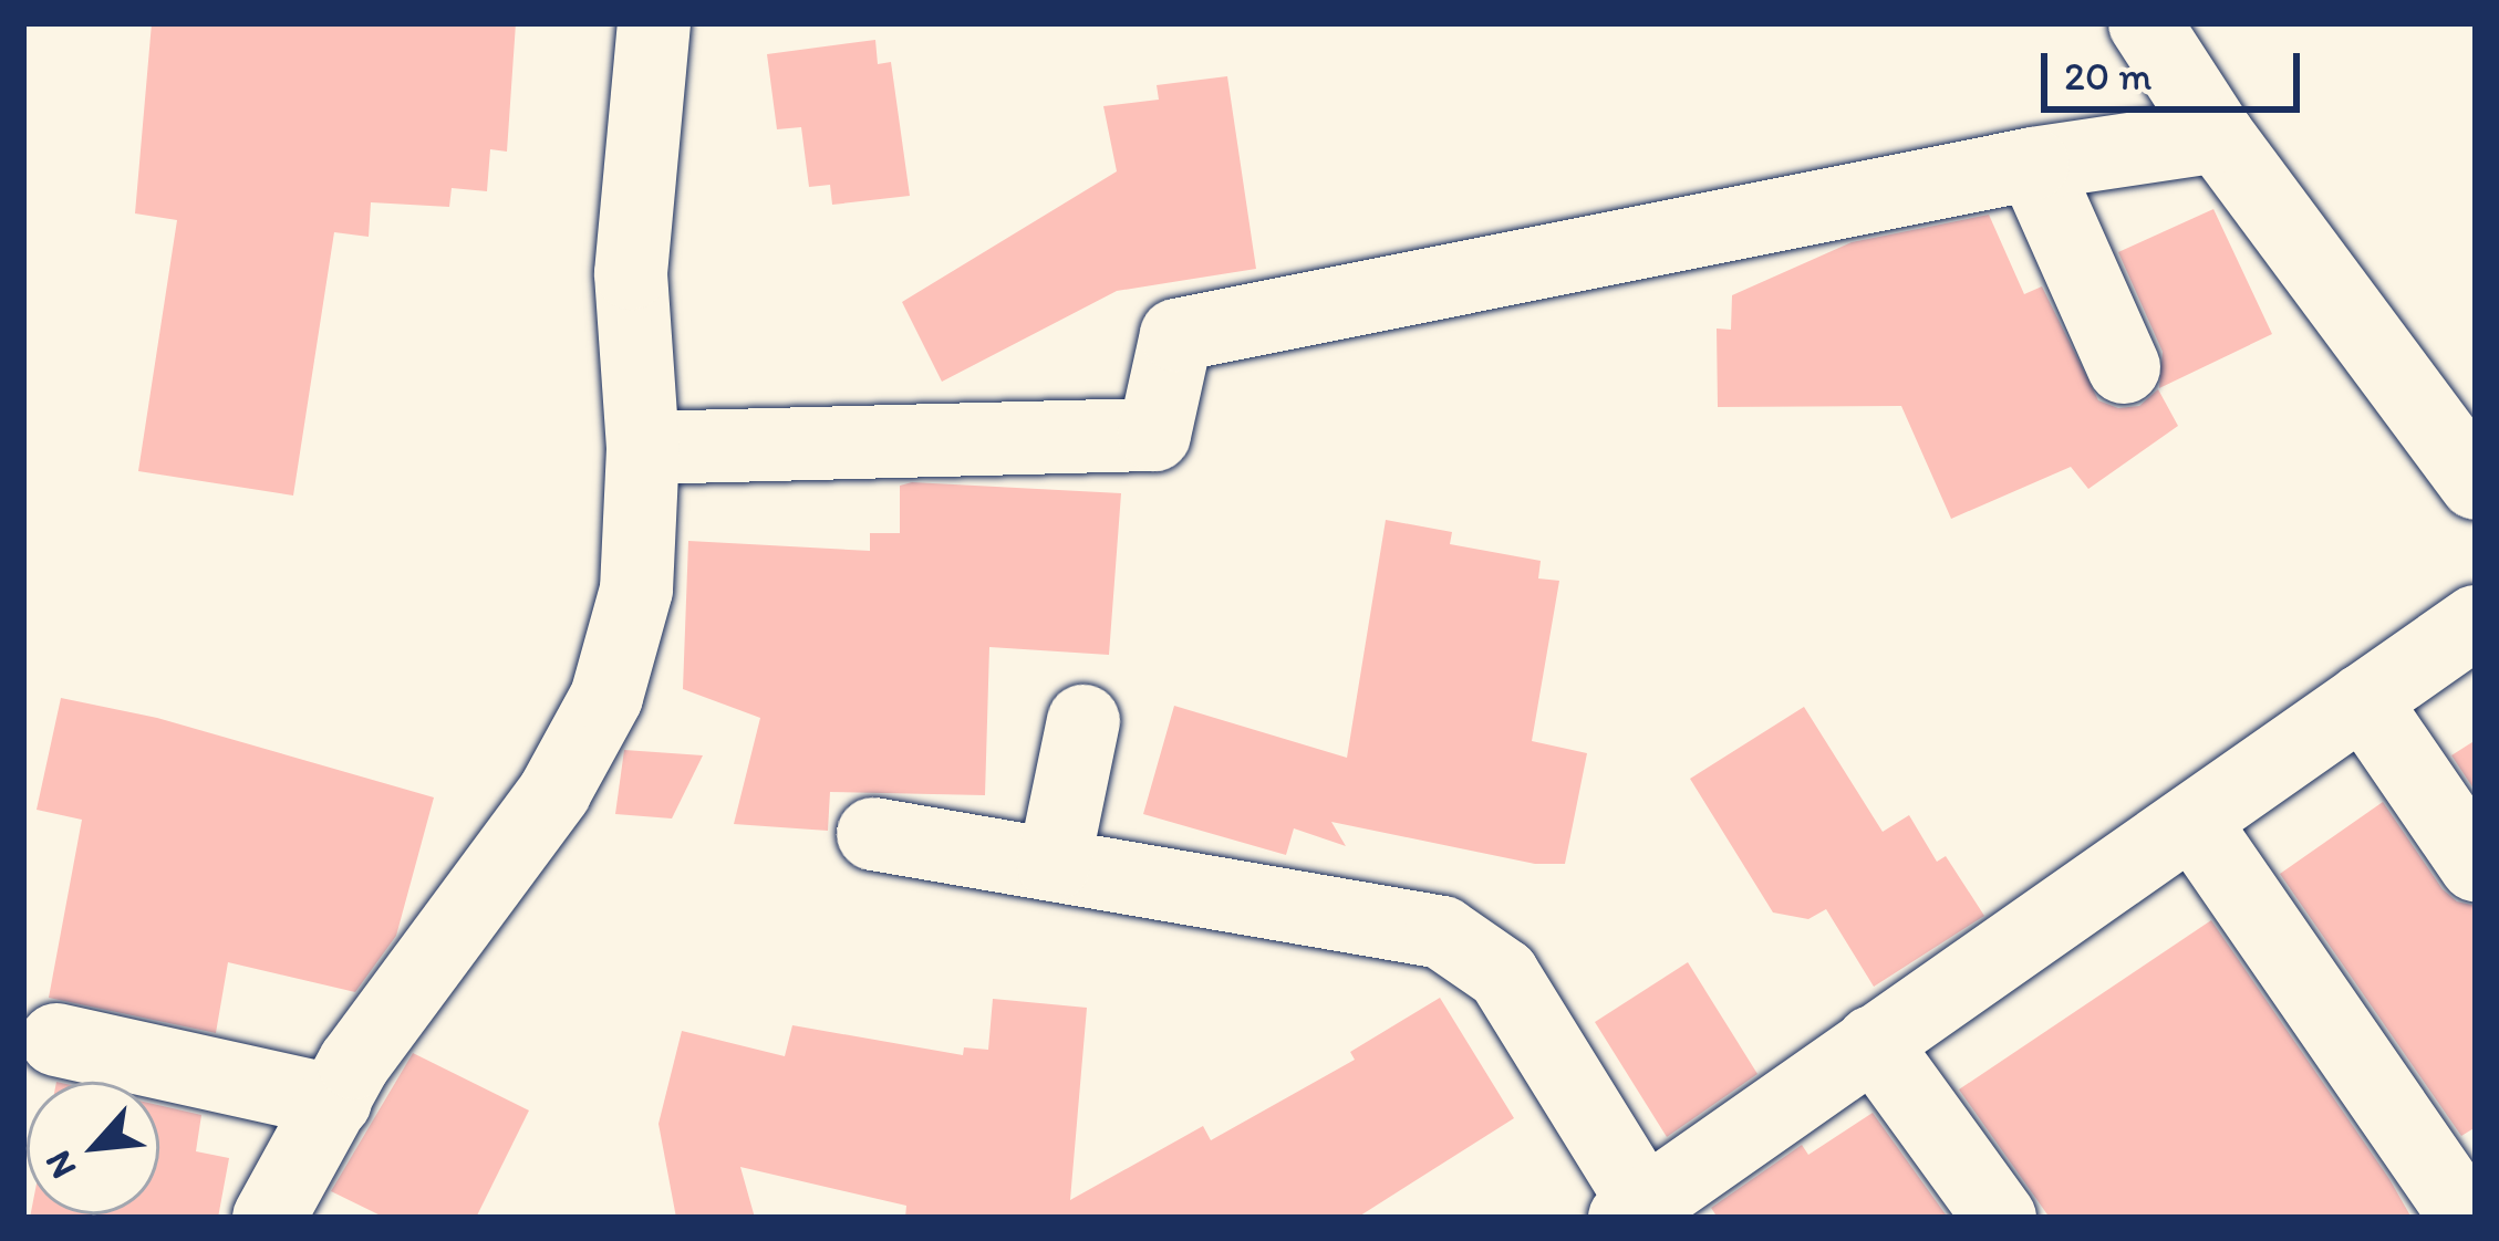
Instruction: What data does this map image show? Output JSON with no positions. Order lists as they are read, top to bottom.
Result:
{
  "scale_bar": "20 m",
  "north": "bottom left"
}
